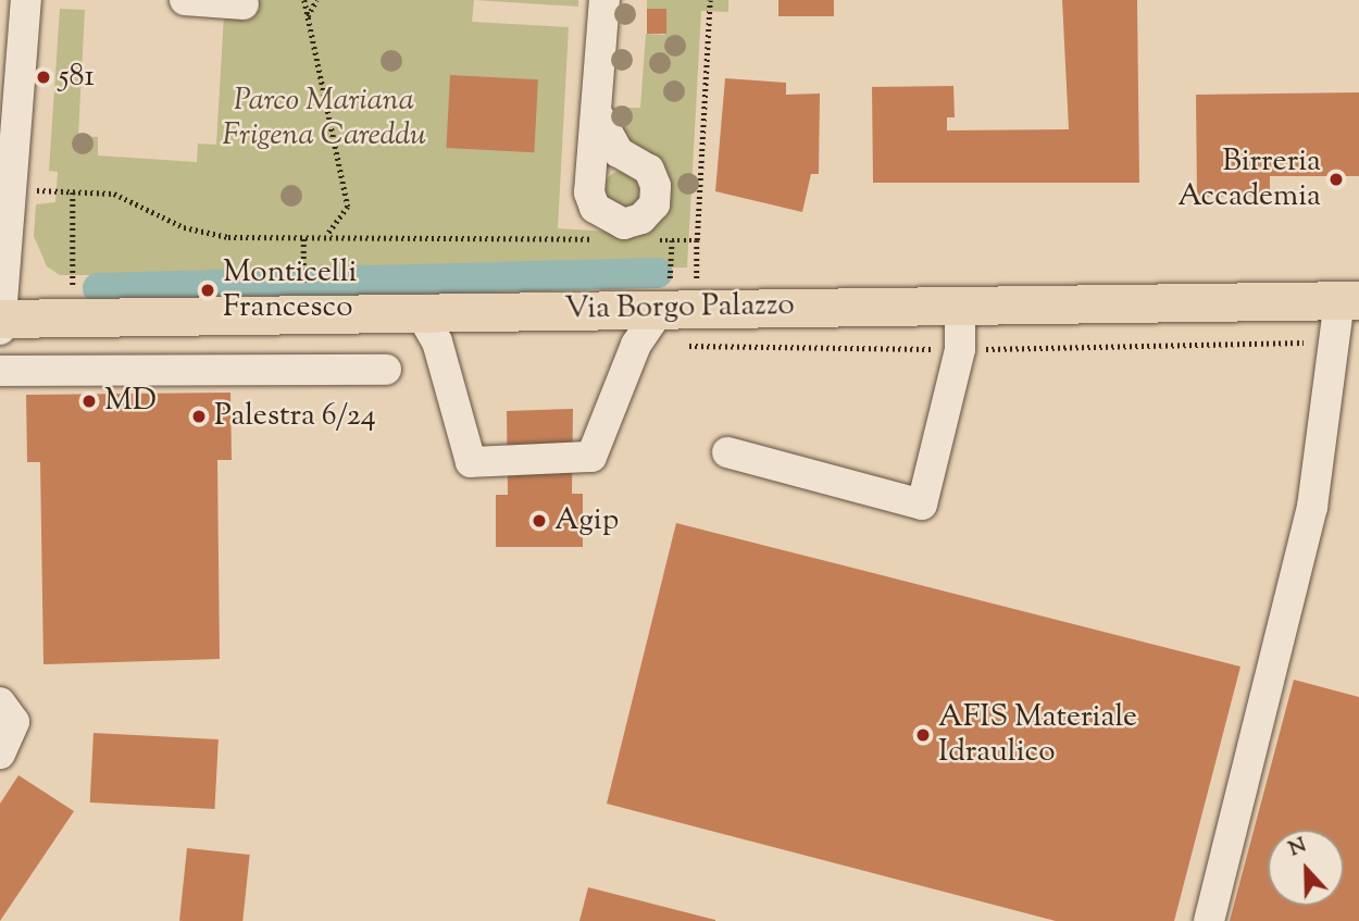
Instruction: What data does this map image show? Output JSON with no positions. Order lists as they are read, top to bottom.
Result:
{
  "streets": {
    "main road": ["Via Borgo Palazzo"]
  },
  "parks": ["Parco Mariana Frigena Careddu"],
  "places": [
    "581",
    "Birreria Accademia",
    "Monticelli Francesco",
    "MD",
    "Palestra 6/24",
    "Agip",
    "AFIS Materiale Idraulico"
  ],
  "north": "top"
}
